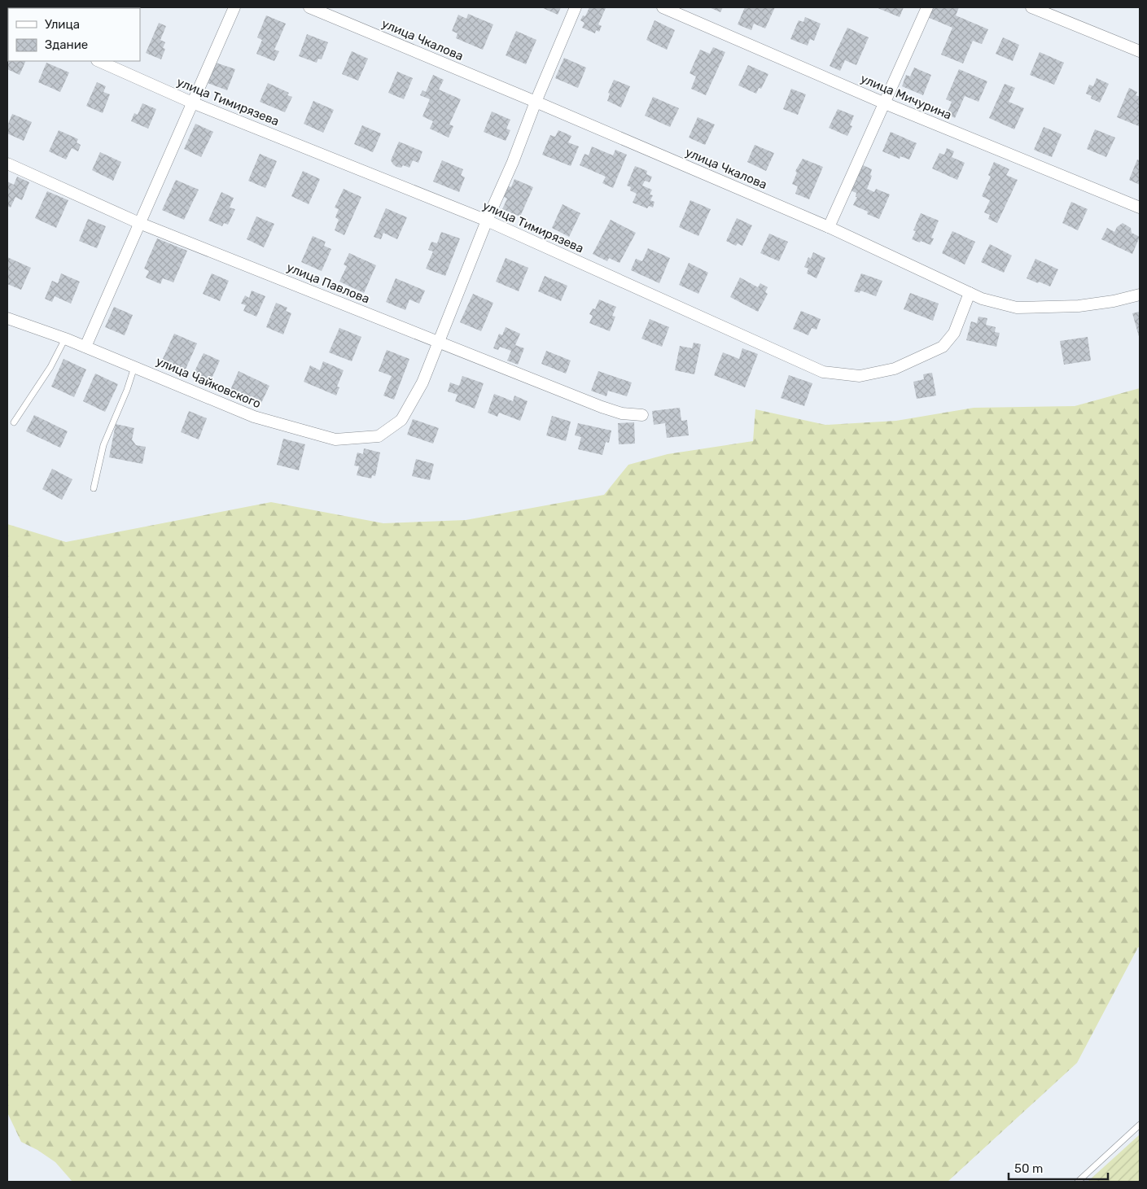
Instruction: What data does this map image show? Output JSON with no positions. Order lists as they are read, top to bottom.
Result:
{
  "streets": {
    "street": [
      "улица Чкалова",
      "улица Мичурина",
      "улица Тимирязева",
      "улица Павлова",
      "улица Чайковского"
    ]
  },
  "crossings": [
    ["улица Чкалова", "улица Тимирязева"],
    ["улица Павлова", "улица Чайковского"]
  ],
  "legend": ["Улица", "Здание"],
  "scale_bar": "50 m"
}
